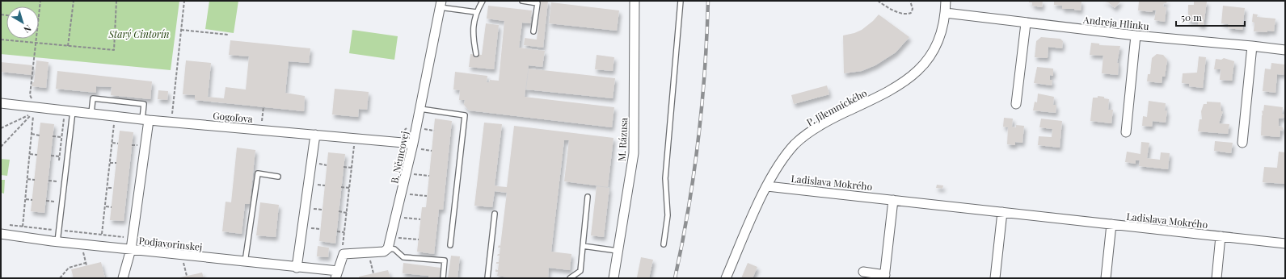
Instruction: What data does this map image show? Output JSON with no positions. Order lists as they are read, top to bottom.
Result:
{
  "streets": {
    "street": [
      "Andreja Hlinku",
      "P. Jilemnického",
      "Gogoľova",
      "M. Rázusa",
      "B. Němcovej",
      "Ladislava Mokrého",
      "Podjavorinskej"
    ]
  },
  "crossings": [
    ["Andreja Hlinku", "P. Jilemnického"],
    ["P. Jilemnického", "Ladislava Mokrého"],
    ["Gogoľova", "B. Němcovej"]
  ],
  "parks": ["Starý Cintorín"],
  "scale_bar": "50 m",
  "north": "bottom right"
}
